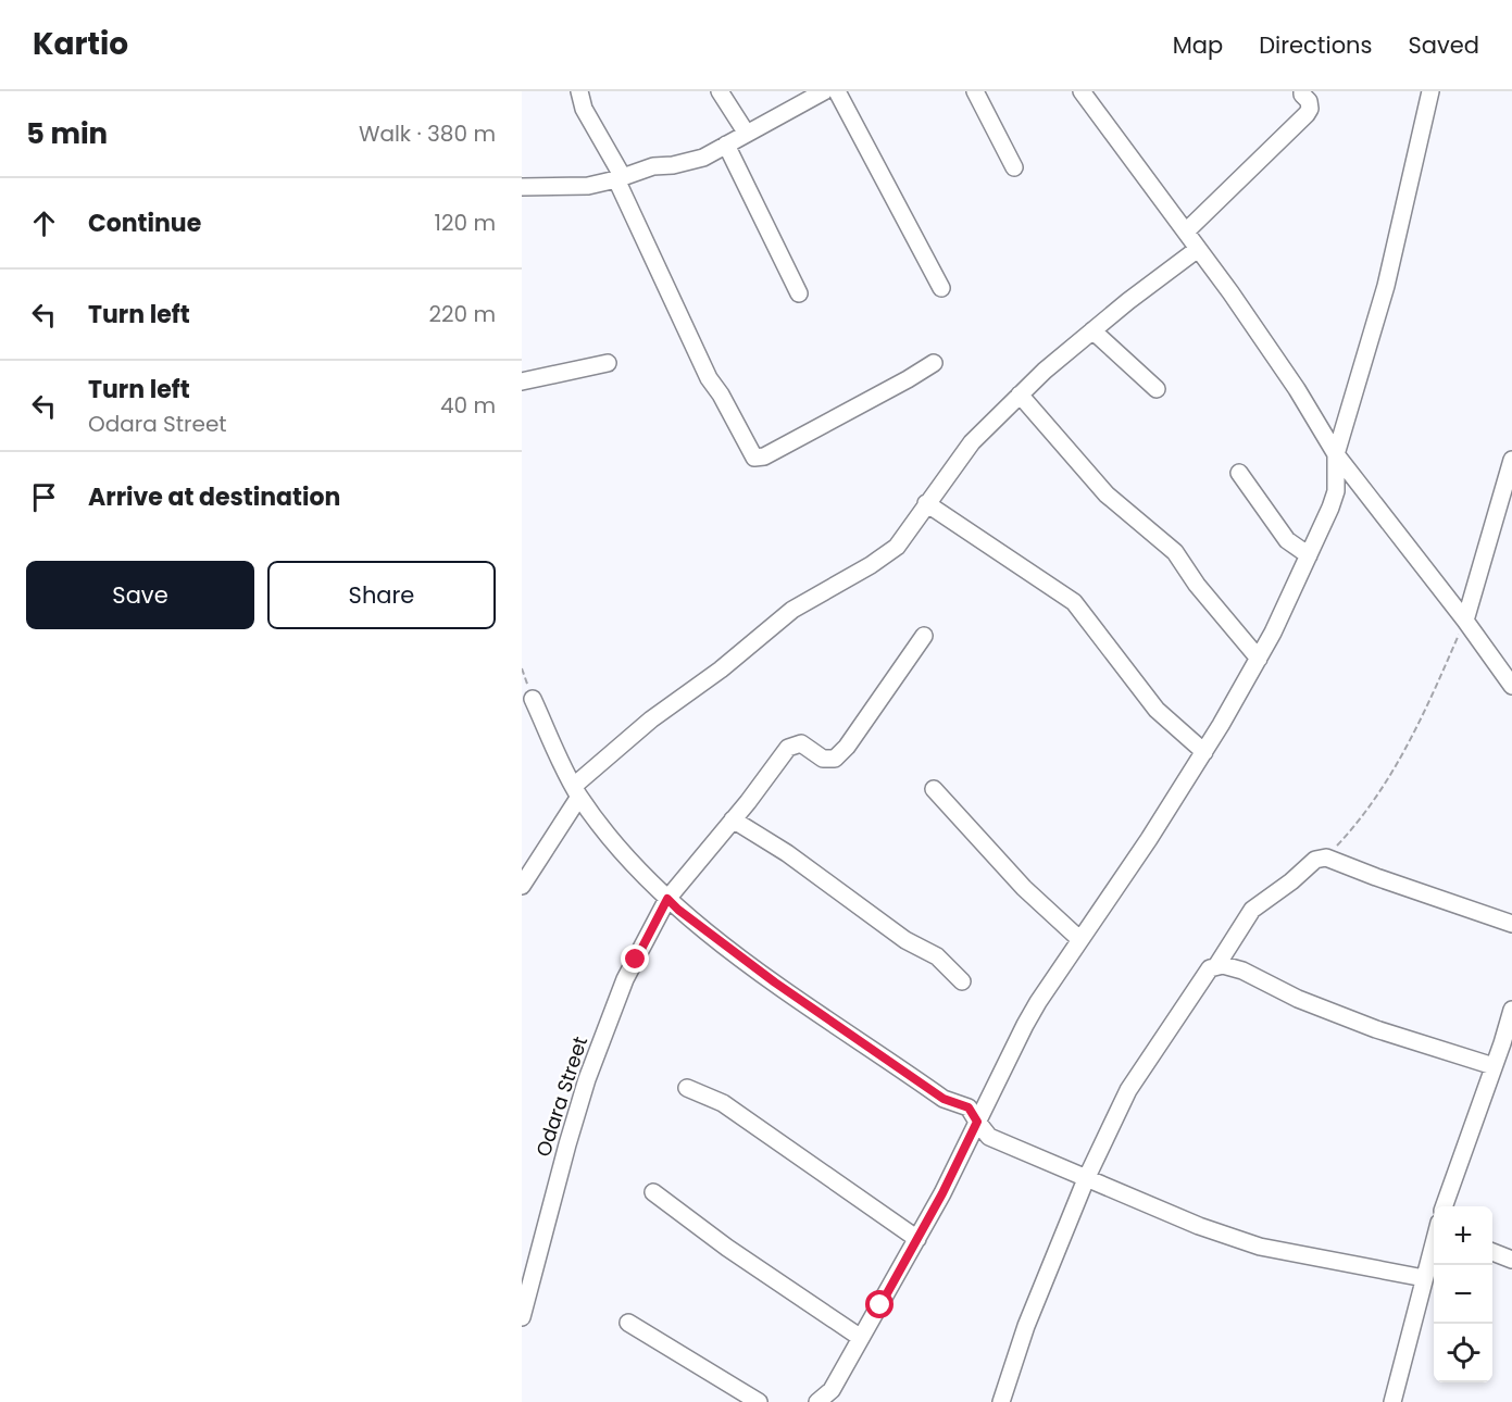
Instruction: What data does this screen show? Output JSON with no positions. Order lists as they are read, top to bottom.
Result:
{
  "streets": {
    "street": ["Odara Street"]
  },
  "page": {
    "header": "Kartio",
    "nav": ["Map", "Directions", "Saved"],
    "heading": ["5 min", "Walk · 380 m"],
    "list": [
      ["Continue", "120 m"],
      ["Turn left", "220 m"],
      ["Turn left", "Odara Street", "40 m"],
      "Arrive at destination"
    ],
    "buttons": ["Save", "Share"],
    "map_buttons": ["+", "−"]
  }
}
